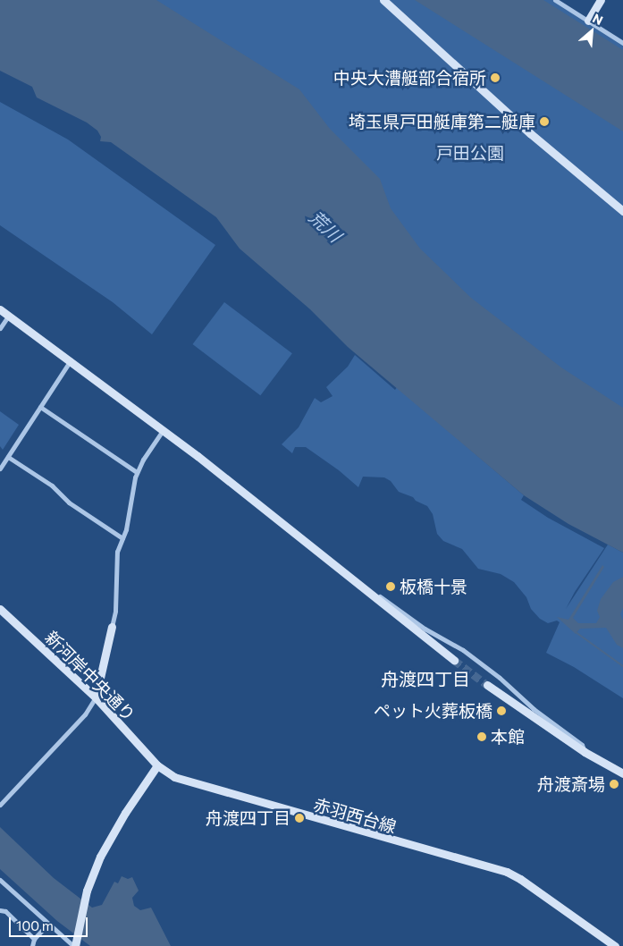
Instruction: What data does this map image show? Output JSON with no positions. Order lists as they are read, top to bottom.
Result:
{
  "streets": {
    "street": ["新河岸中央通り", "赤羽西台線"]
  },
  "crossings": [
    ["新河岸中央通り", "赤羽西台線"]
  ],
  "districts": ["舟渡四丁目"],
  "water": ["荒川"],
  "parks": ["戸田公園"],
  "places": [
    "中央大漕艇部合宿所",
    "埼玉県戸田艇庫第二艇庫",
    "板橋十景",
    "ペット火葬板橋",
    "本館",
    "舟渡斎場",
    "舟渡四丁目"
  ],
  "scale_bar": "100 m",
  "north": "top right"
}
